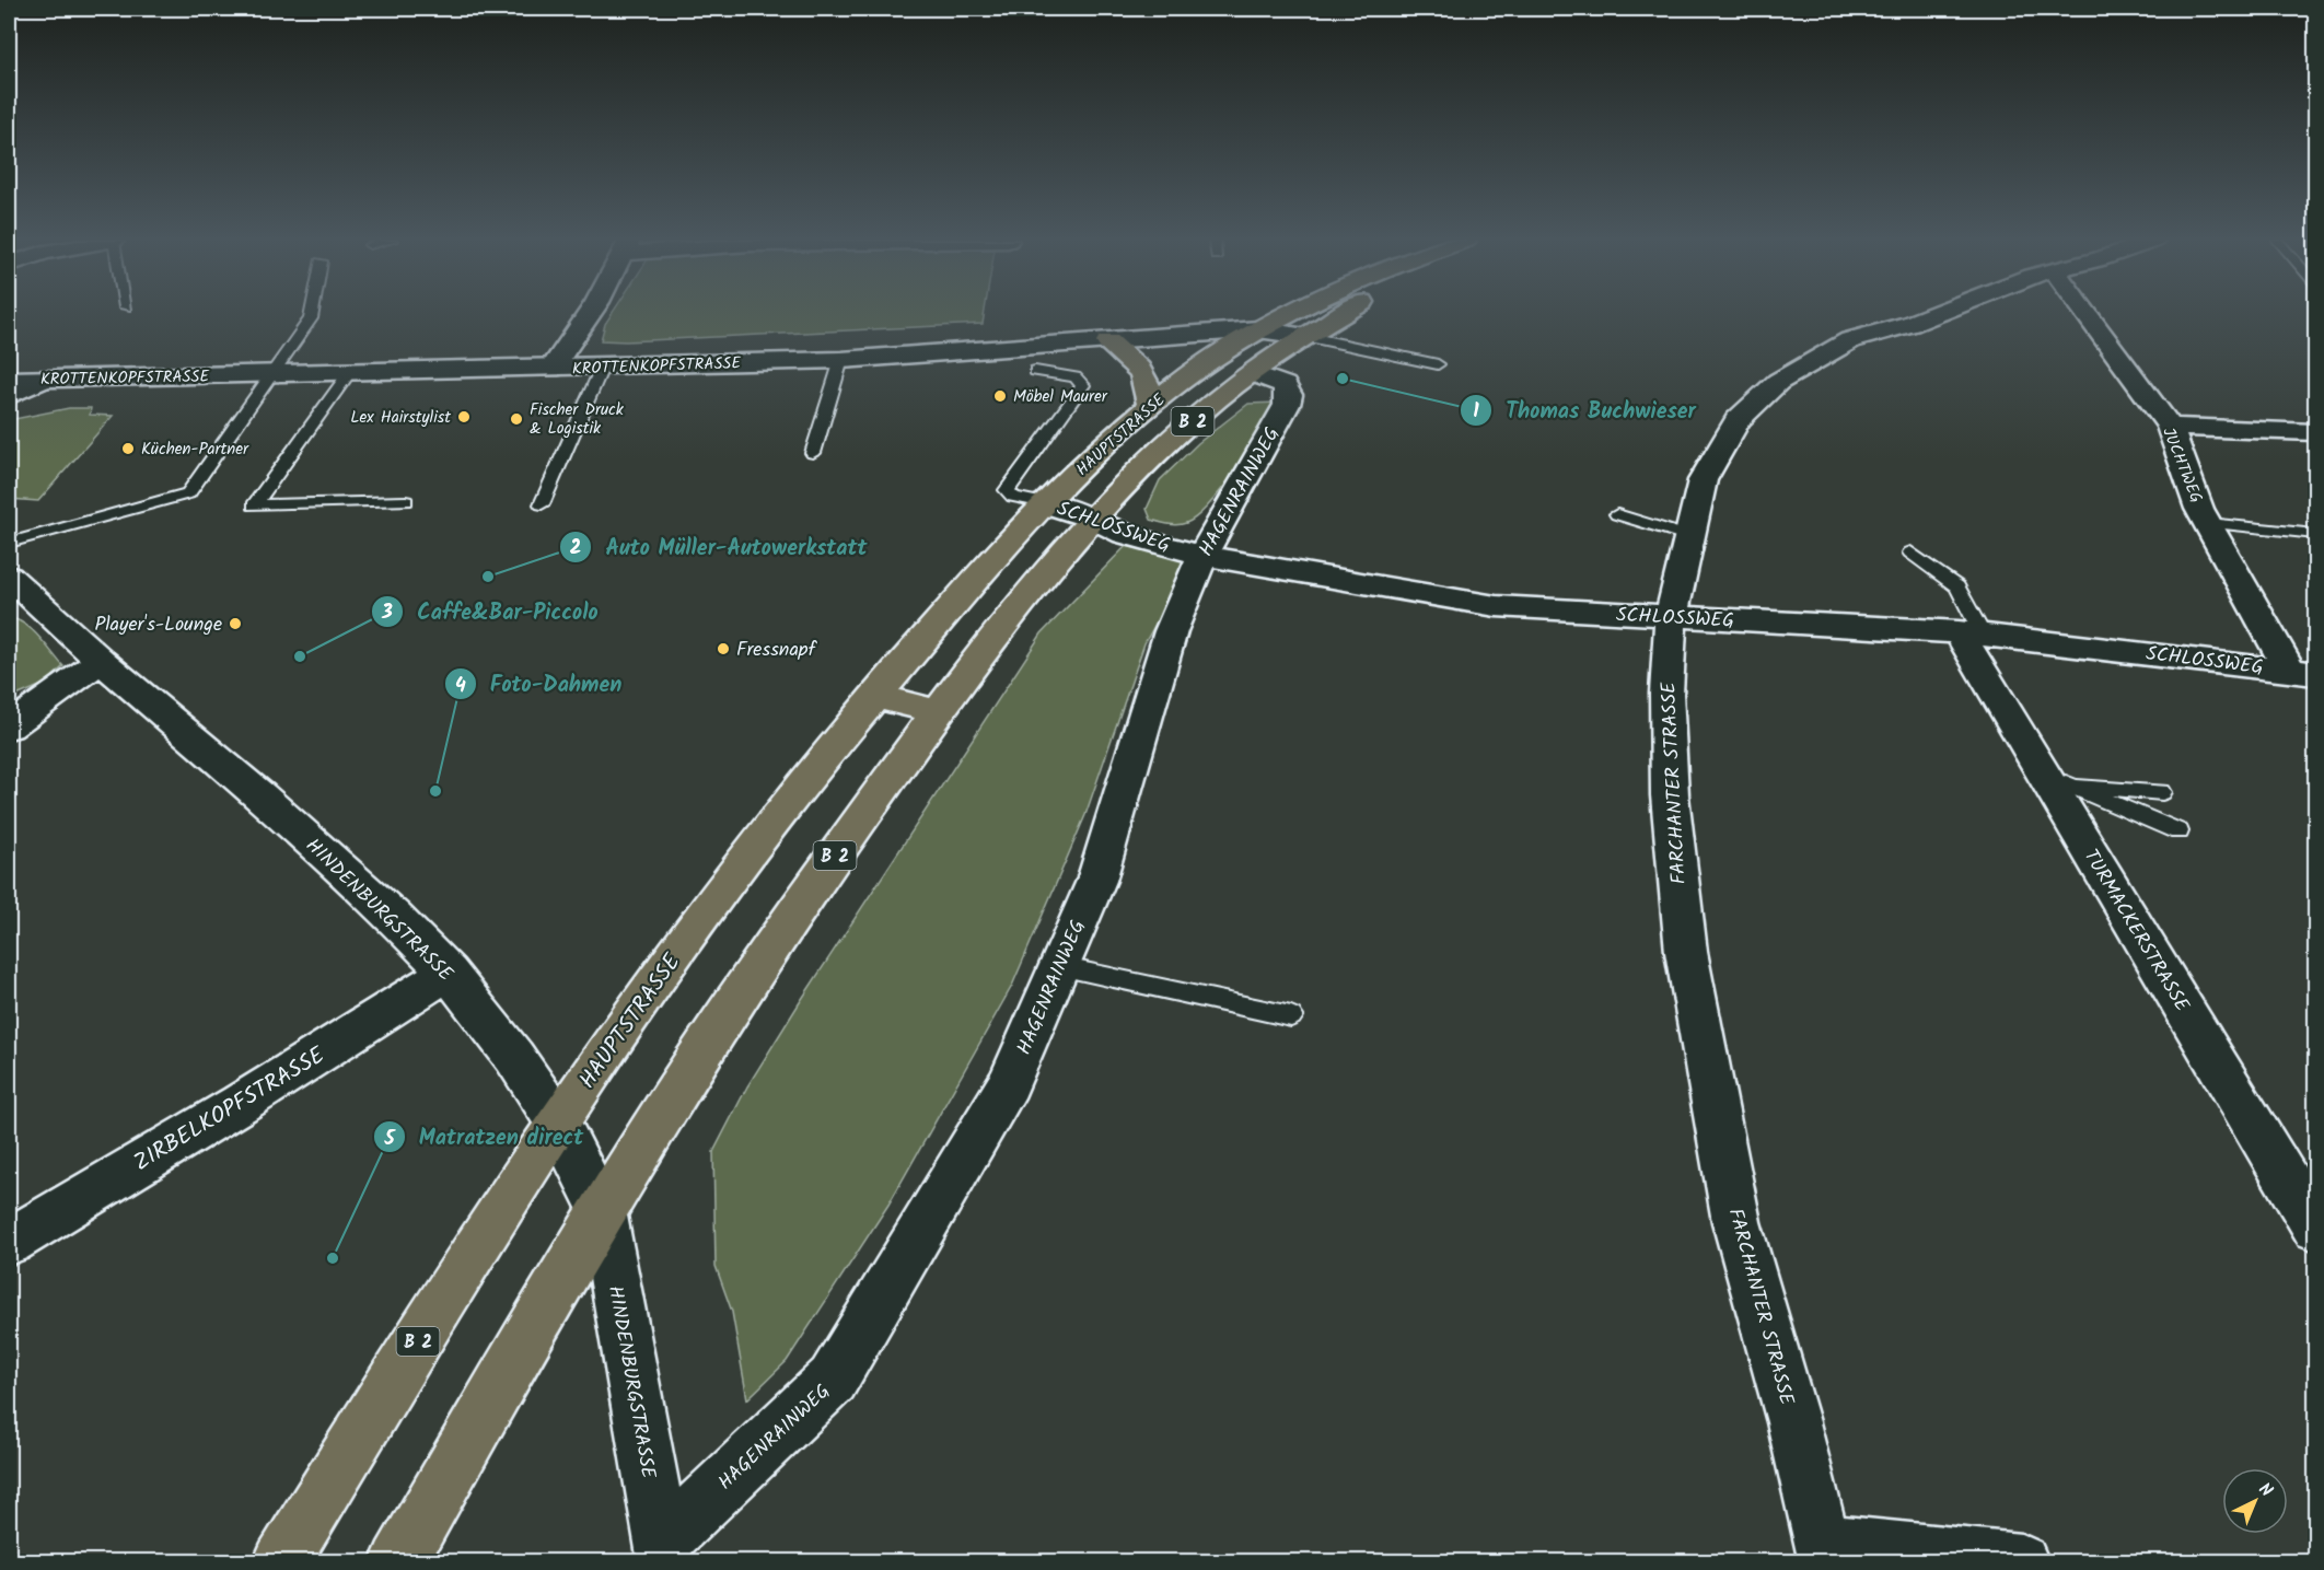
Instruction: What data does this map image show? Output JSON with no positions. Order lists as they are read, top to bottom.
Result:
{
  "streets": {
    "main road": ["B 2", "HAUPTSTRASSE"],
    "street": [
      "KROTTENKOPFSTRASSE",
      "JUCHTWEG",
      "HAGENRAINWEG",
      "SCHLOSSWEG",
      "FARCHANTER STRASSE",
      "HINDENBURGSTRASSE",
      "TURMACKERSTRASSE",
      "ZIRBELKOPFSTRASSE"
    ]
  },
  "crossings": [
    ["KROTTENKOPFSTRASSE", "HAUPTSTRASSE"],
    ["HAUPTSTRASSE", "HAGENRAINWEG"],
    ["HAUPTSTRASSE", "SCHLOSSWEG"],
    ["HAUPTSTRASSE", "HINDENBURGSTRASSE"],
    ["JUCHTWEG", "SCHLOSSWEG"],
    ["HAGENRAINWEG", "SCHLOSSWEG"],
    ["HAGENRAINWEG", "HINDENBURGSTRASSE"],
    ["SCHLOSSWEG", "FARCHANTER STRASSE"],
    ["SCHLOSSWEG", "TURMACKERSTRASSE"],
    ["HINDENBURGSTRASSE", "ZIRBELKOPFSTRASSE"]
  ],
  "places": [
    "Thomas Buchwieser",
    "Möbel Maurer",
    "Lex Hairstylist",
    "Fischer Druck & Logistik",
    "Küchen-Partner",
    "Auto Müller-Autowerkstatt",
    "Player's-Lounge",
    "Fressnapf",
    "Caffe&Bar-Piccolo",
    "Foto-Dahmen",
    "Matratzen direct"
  ],
  "north": "top right"
}
